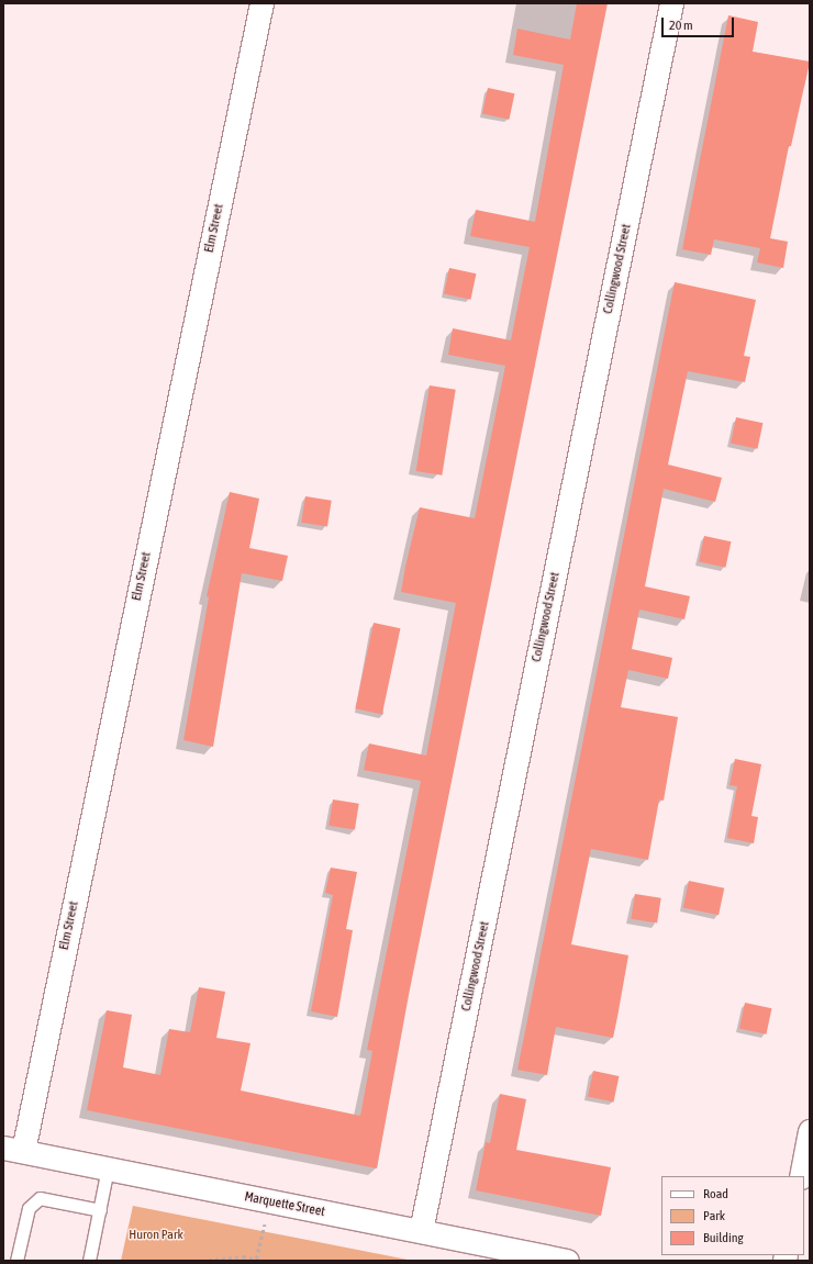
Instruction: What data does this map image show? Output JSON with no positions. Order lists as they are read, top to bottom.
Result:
{
  "streets": {
    "street": ["Elm Street", "Collingwood Street", "Marquette Street"]
  },
  "crossings": [
    ["Elm Street", "Marquette Street"],
    ["Collingwood Street", "Marquette Street"]
  ],
  "parks": ["Huron Park"],
  "legend": ["Road", "Park", "Building"],
  "scale_bar": "20 m"
}
